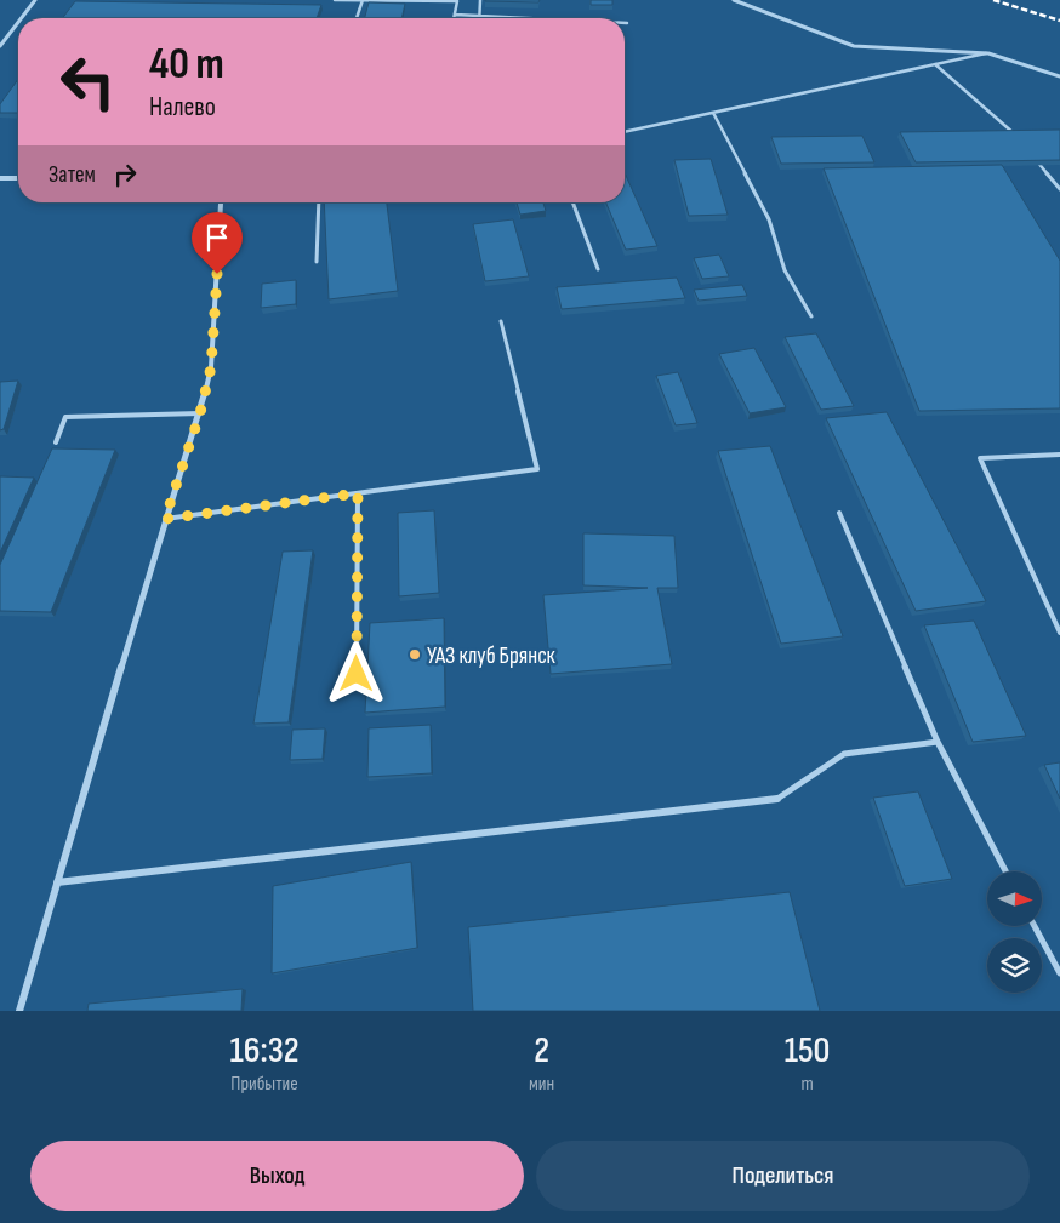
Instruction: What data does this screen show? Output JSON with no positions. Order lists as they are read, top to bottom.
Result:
{
  "places": ["УАЗ клуб Брянск"],
  "north": "right",
  "page": {
    "turn": ["40 m", "Налево"],
    "then": "Затем",
    "eta": [
      "16:32",
      "Прибытие",
      "2",
      "мин",
      "150",
      "m"
    ],
    "buttons": ["Выход", "Поделиться"]
  }
}
